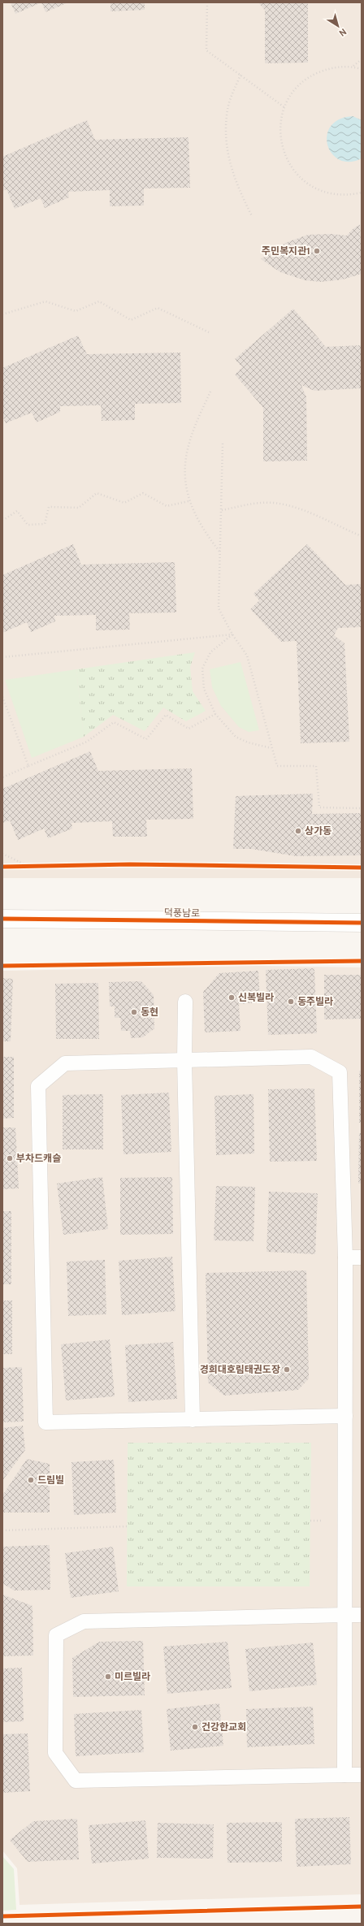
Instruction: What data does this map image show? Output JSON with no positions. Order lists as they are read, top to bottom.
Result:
{
  "streets": {
    "street": ["덕풍남로"]
  },
  "places": [
    "주민복지관1",
    "상가동",
    "신복빌라",
    "동주빌라",
    "동현",
    "부차드캐슬",
    "경희대호림태권도장",
    "드림빌",
    "미르빌라",
    "건강한교회"
  ],
  "north": "bottom right"
}
